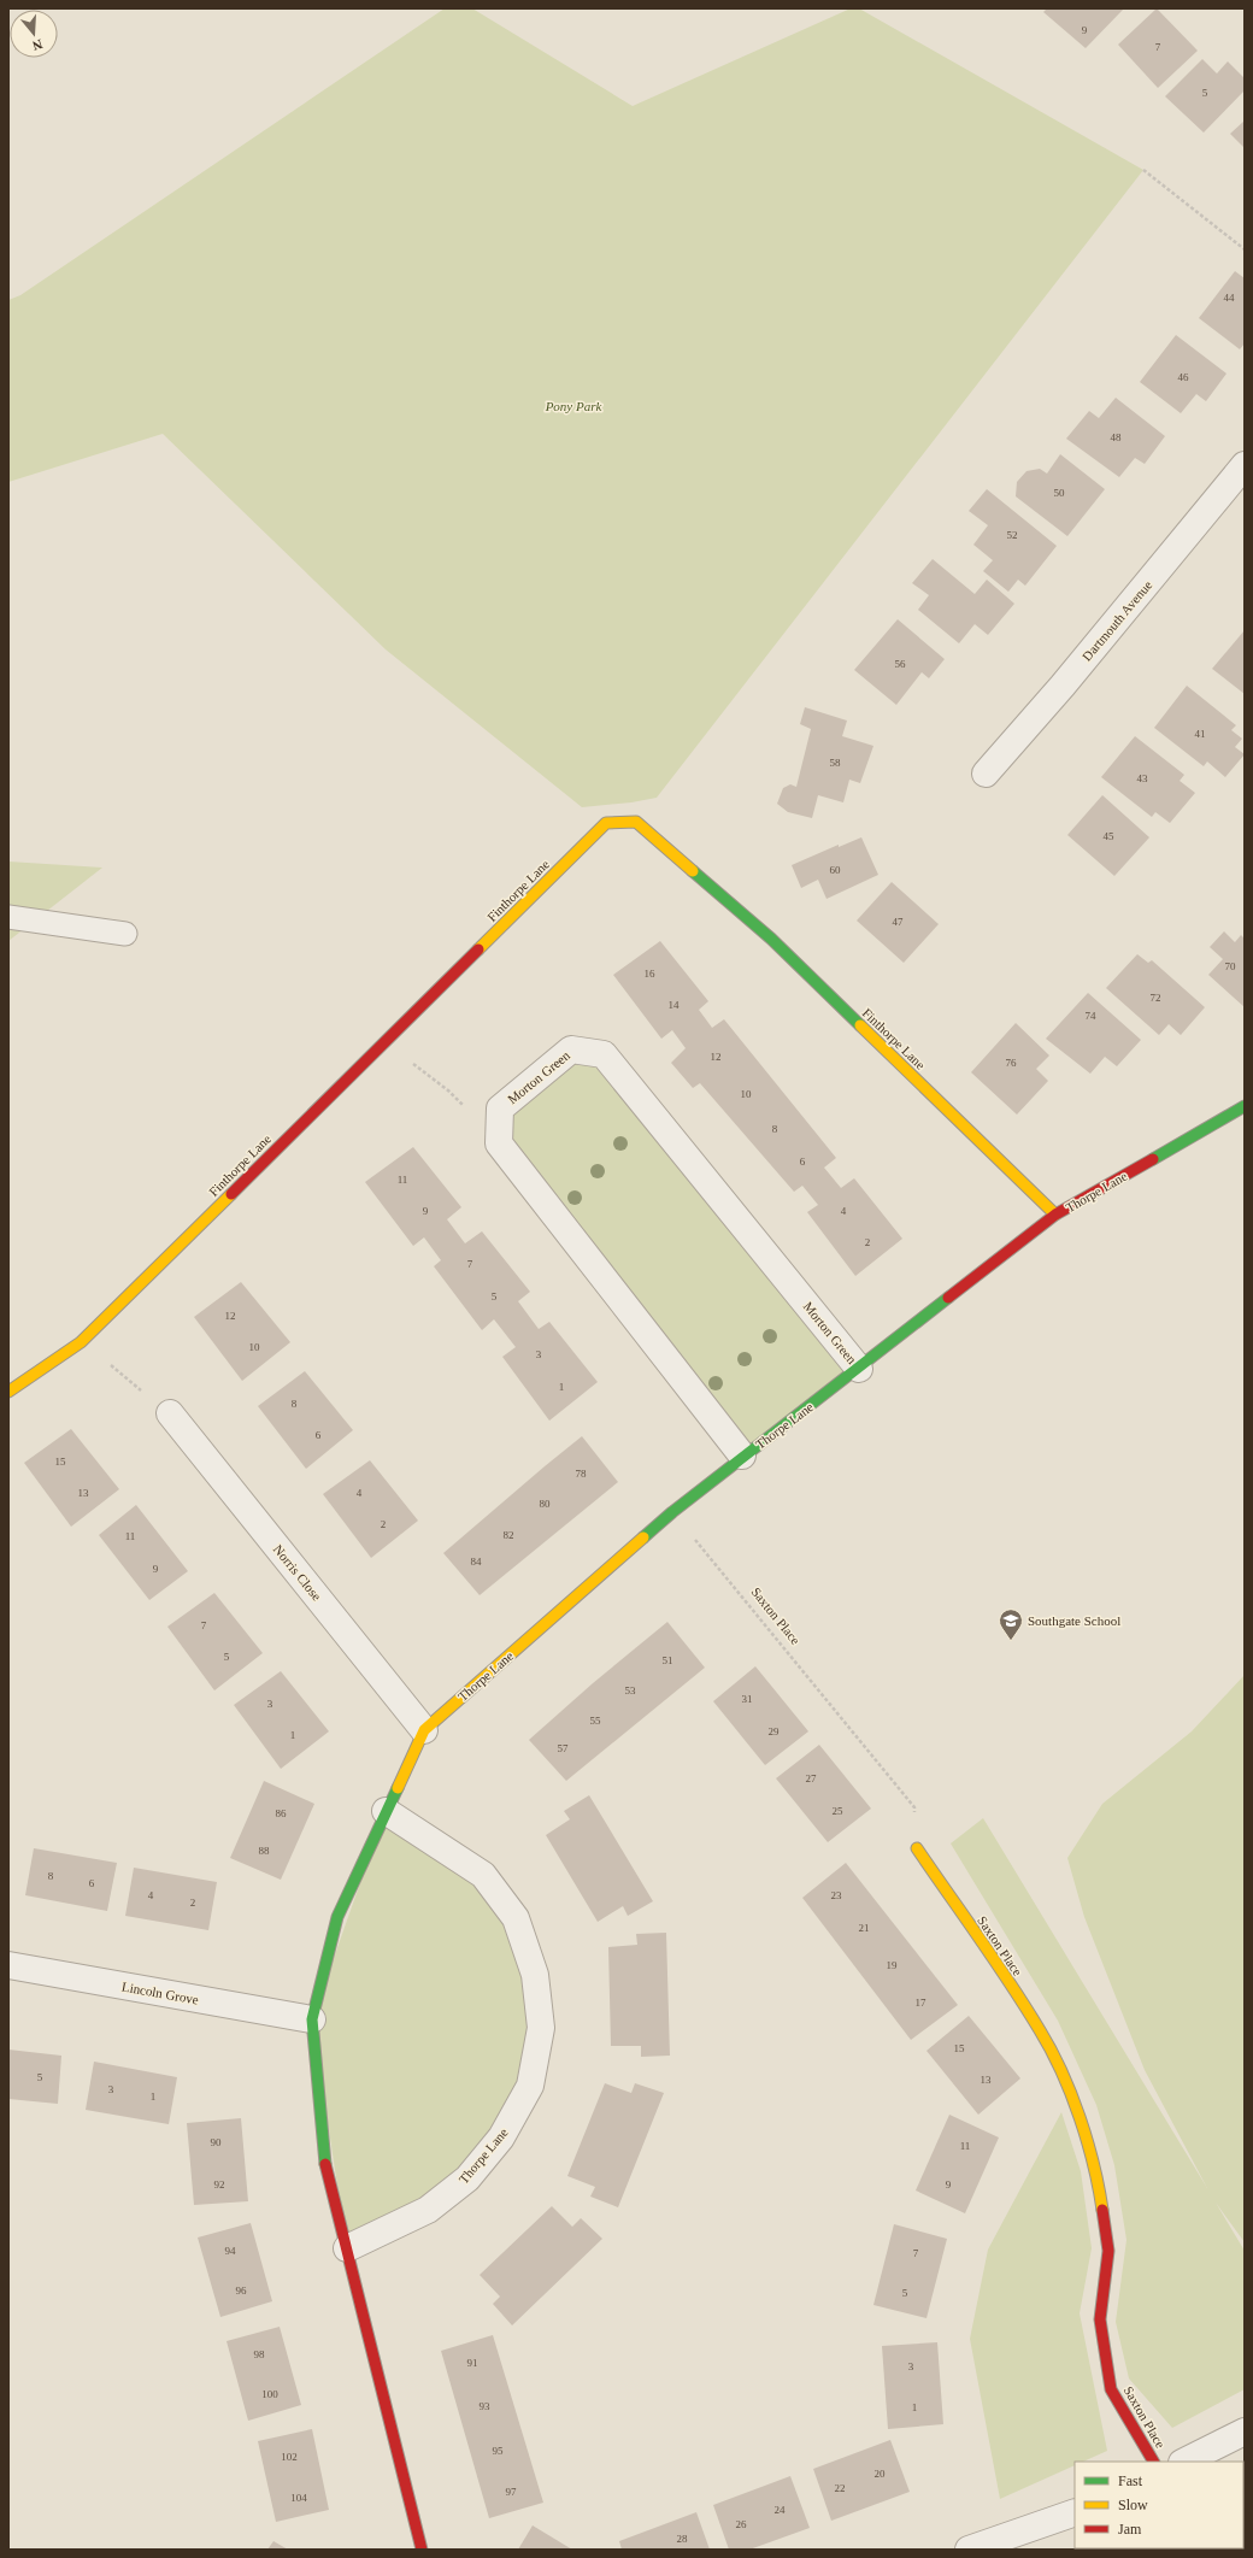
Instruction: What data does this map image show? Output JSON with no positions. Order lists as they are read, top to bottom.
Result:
{
  "streets": {
    "street": [
      "Dartmouth Avenue",
      "Finthorpe Lane",
      "Morton Green",
      "Thorpe Lane",
      "Norris Close",
      "Saxton Place",
      "Lincoln Grove"
    ]
  },
  "crossings": [
    ["Finthorpe Lane", "Thorpe Lane"],
    ["Morton Green", "Thorpe Lane"],
    ["Thorpe Lane", "Norris Close"],
    ["Thorpe Lane", "Saxton Place"],
    ["Thorpe Lane", "Lincoln Grove"]
  ],
  "parks": ["Pony Park"],
  "places": {
    "school or university": ["Southgate School"]
  },
  "house_numbers": [
    "9",
    "7",
    "5",
    "44",
    "46",
    "48",
    "50",
    "52",
    "56",
    "41",
    "58",
    "43",
    "45",
    "60",
    "47",
    "70",
    "16",
    "72",
    "14",
    "74",
    "12",
    "76",
    "10",
    "8",
    "6",
    "11",
    "9",
    "4",
    "2",
    "7",
    "5",
    "12",
    "10",
    "3",
    "1",
    "8",
    "6",
    "15",
    "78",
    "13",
    "4",
    "80",
    "2",
    "82",
    "11",
    "84",
    "9",
    "7",
    "5",
    "51",
    "53",
    "31",
    "3",
    "55",
    "29",
    "1",
    "57",
    "27",
    "25",
    "86",
    "88",
    "8",
    "6",
    "4",
    "23",
    "2",
    "21",
    "19",
    "17",
    "15",
    "5",
    "13",
    "3",
    "1",
    "90",
    "11",
    "92",
    "9",
    "94",
    "7",
    "96",
    "5",
    "98",
    "91",
    "3",
    "100",
    "93",
    "1",
    "95",
    "102",
    "20",
    "22",
    "97",
    "104",
    "24",
    "26",
    "28"
  ],
  "legend": ["Fast", "Slow", "Jam"],
  "north": "bottom"
}
